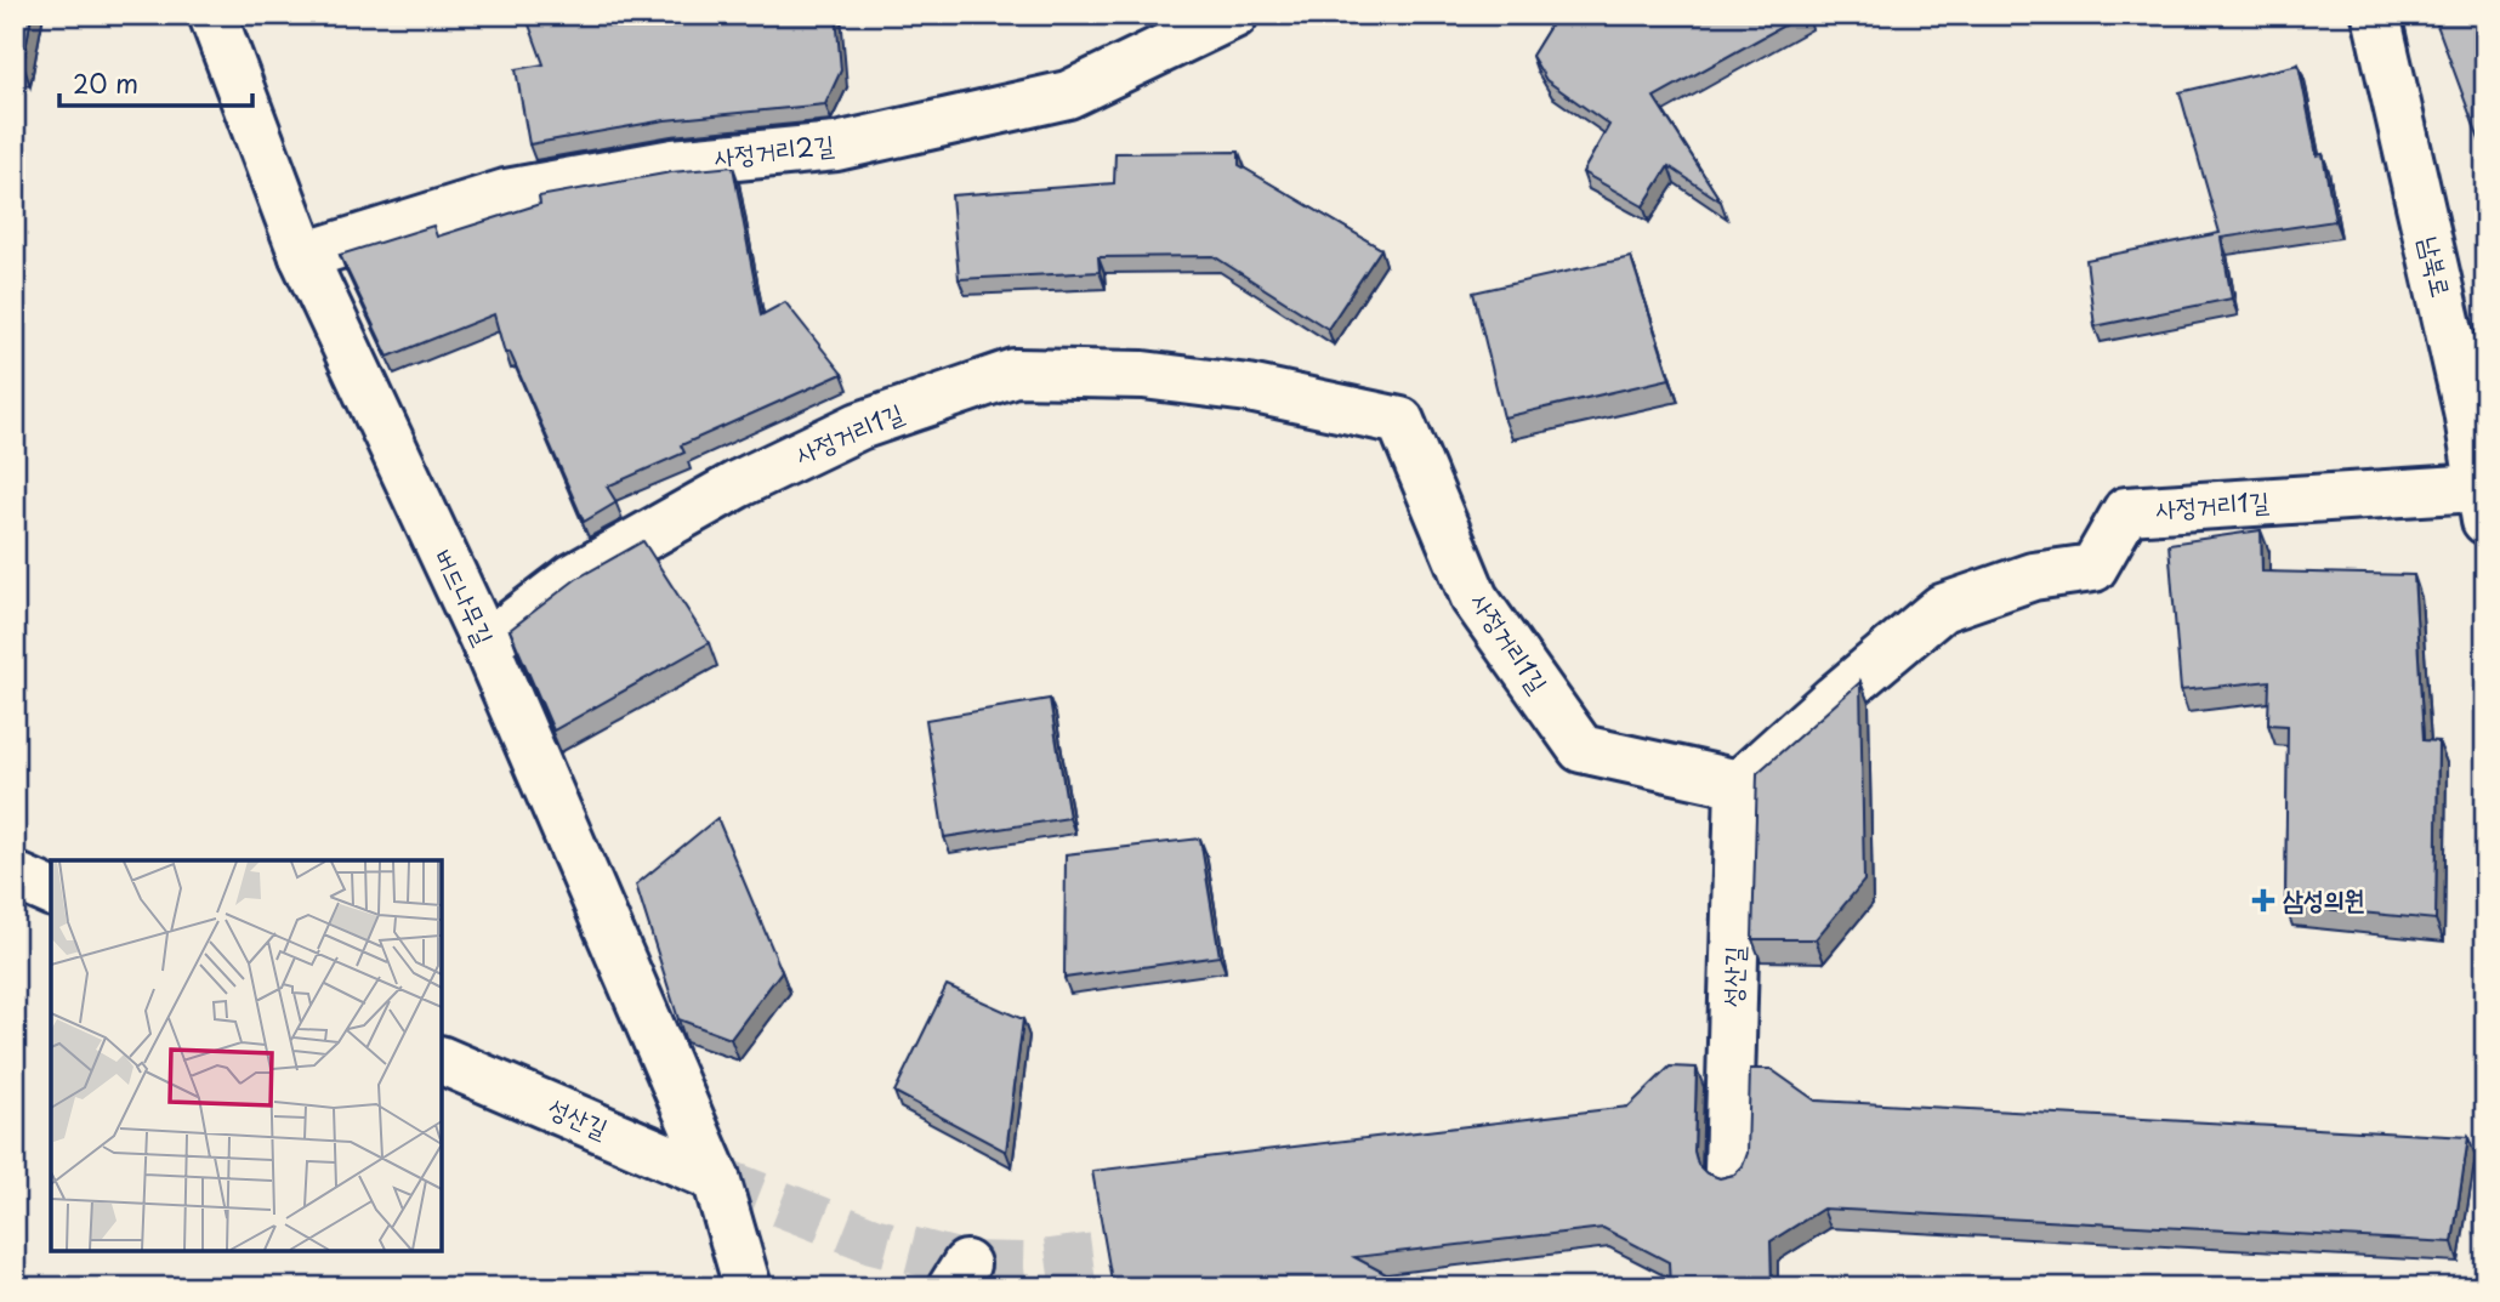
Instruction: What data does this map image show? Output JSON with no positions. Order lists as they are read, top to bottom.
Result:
{
  "streets": {
    "street": [
      "사정거리2길",
      "남북로",
      "사정거리1길",
      "버드나무길",
      "성산길"
    ]
  },
  "crossings": [
    ["사정거리2길", "버드나무길"],
    ["남북로", "사정거리1길"],
    ["사정거리1길", "버드나무길"],
    ["사정거리1길", "성산길"],
    ["버드나무길", "성산길"]
  ],
  "places": {
    "health": ["삼성의원"]
  },
  "scale_bar": "20 m"
}
